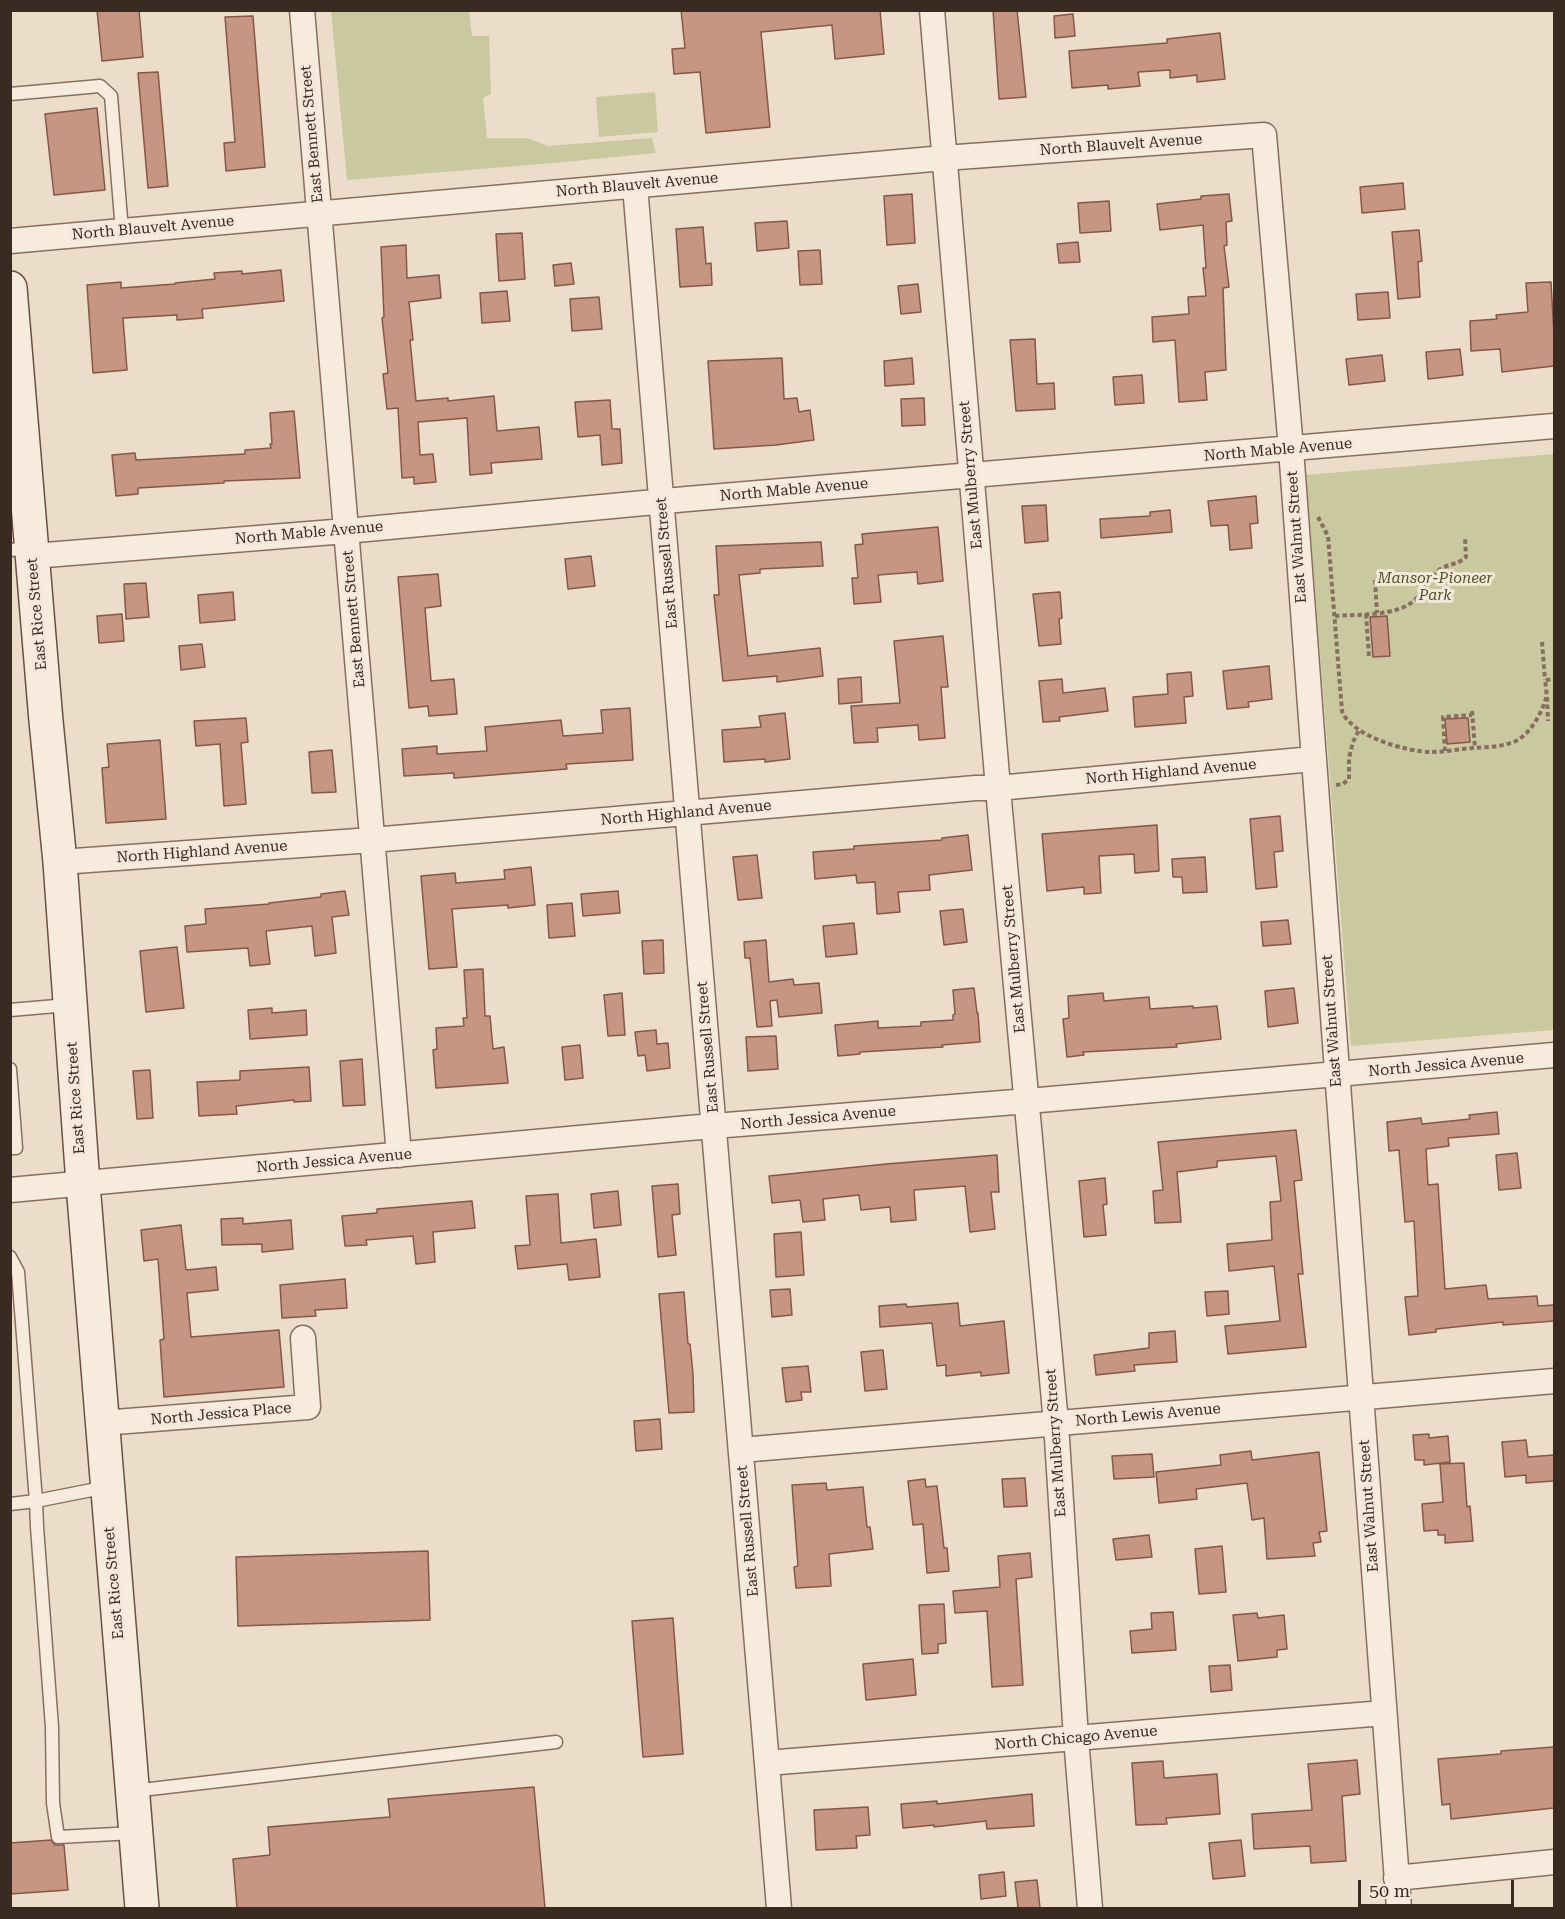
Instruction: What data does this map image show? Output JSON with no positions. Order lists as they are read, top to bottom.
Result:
{
  "streets": {
    "main road": ["East Rice Street"],
    "street": [
      "East Bennett Street",
      "North Blauvelt Avenue",
      "North Mable Avenue",
      "East Mulberry Street",
      "East Walnut Street",
      "East Russell Street",
      "North Highland Avenue",
      "North Jessica Avenue",
      "North Jessica Place",
      "North Lewis Avenue",
      "North Chicago Avenue"
    ]
  },
  "crossings": [
    ["East Bennett Street", "North Blauvelt Avenue"],
    ["East Bennett Street", "North Mable Avenue"],
    ["East Bennett Street", "North Highland Avenue"],
    ["East Bennett Street", "North Jessica Avenue"],
    ["North Blauvelt Avenue", "East Mulberry Street"],
    ["North Blauvelt Avenue", "East Walnut Street"],
    ["North Blauvelt Avenue", "East Russell Street"],
    ["North Mable Avenue", "East Mulberry Street"],
    ["North Mable Avenue", "East Walnut Street"],
    ["North Mable Avenue", "East Russell Street"],
    ["North Mable Avenue", "East Rice Street"],
    ["East Mulberry Street", "North Highland Avenue"],
    ["East Mulberry Street", "North Jessica Avenue"],
    ["East Mulberry Street", "North Lewis Avenue"],
    ["East Mulberry Street", "North Chicago Avenue"],
    ["East Walnut Street", "North Highland Avenue"],
    ["East Walnut Street", "North Jessica Avenue"],
    ["East Walnut Street", "North Lewis Avenue"],
    ["East Walnut Street", "North Chicago Avenue"],
    ["East Russell Street", "North Highland Avenue"],
    ["East Russell Street", "North Jessica Avenue"],
    ["East Russell Street", "North Lewis Avenue"],
    ["East Russell Street", "North Chicago Avenue"],
    ["East Rice Street", "North Highland Avenue"],
    ["East Rice Street", "North Jessica Avenue"],
    ["East Rice Street", "North Jessica Place"]
  ],
  "parks": ["Mansor-Pioneer Park"],
  "scale_bar": "50 m"
}
